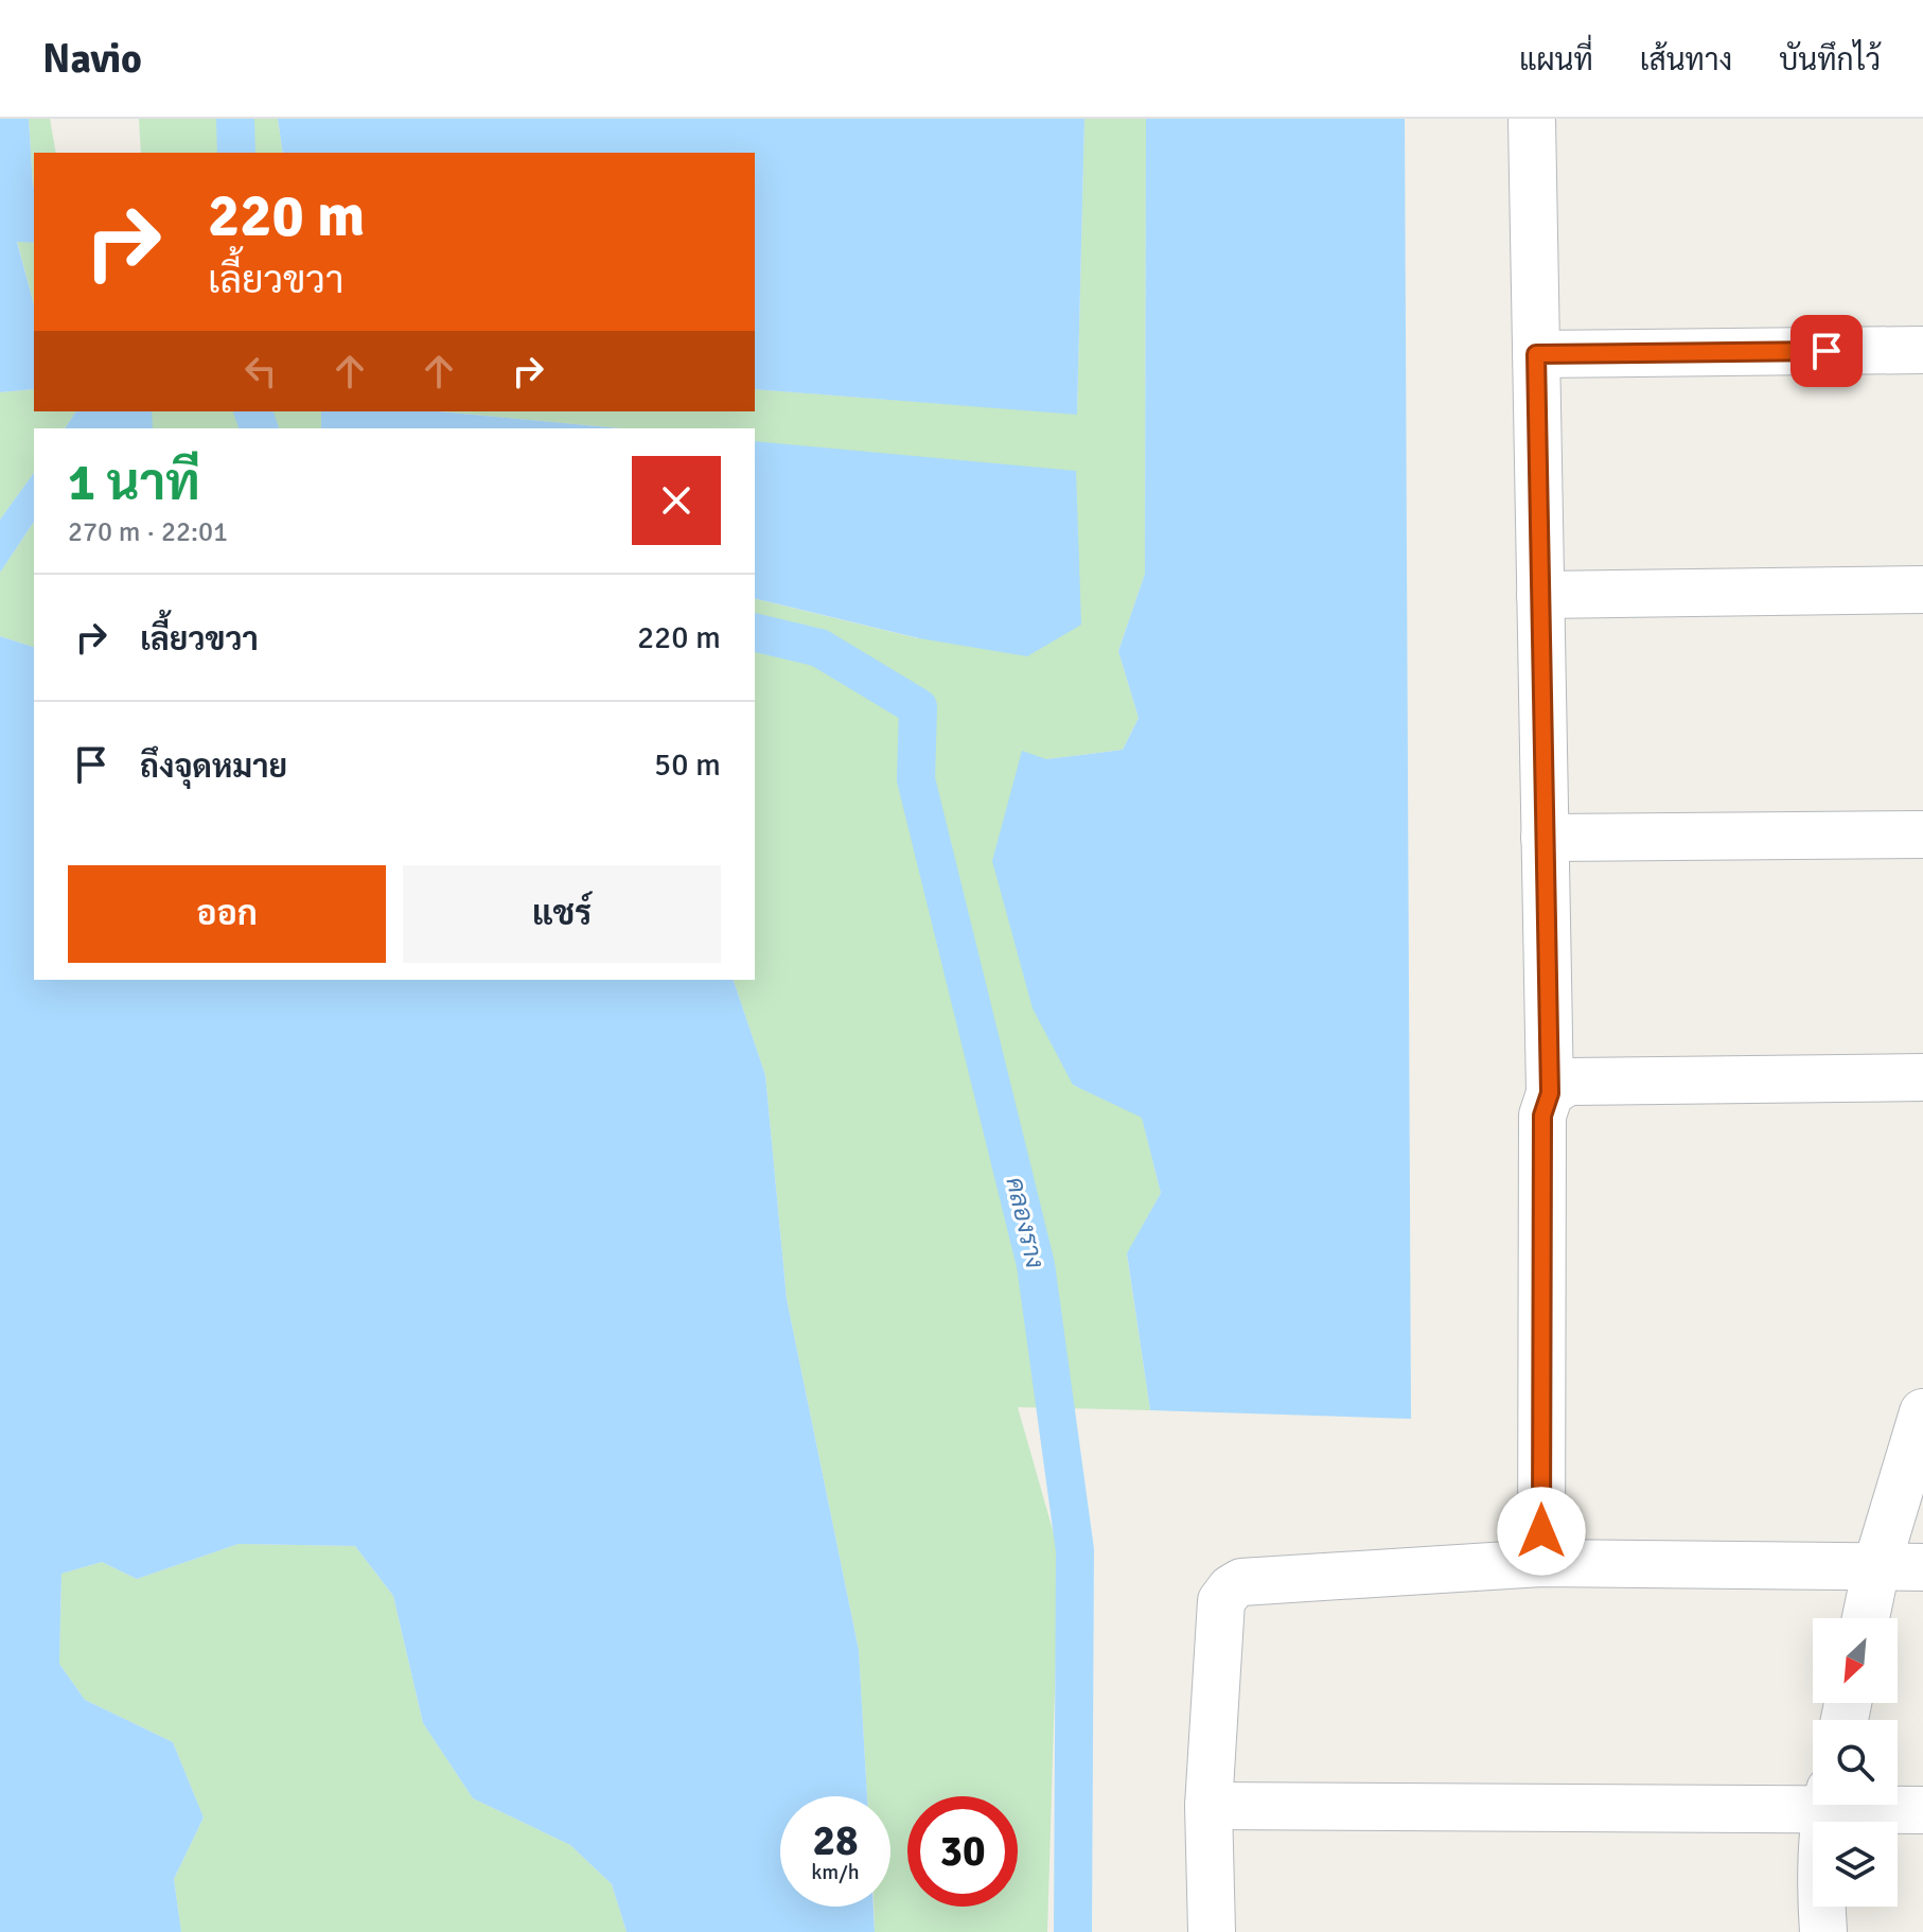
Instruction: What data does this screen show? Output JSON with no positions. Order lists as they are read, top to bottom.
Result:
{
  "water": ["คลองราง"],
  "north": "bottom left",
  "page": {
    "header": "Navio",
    "nav": ["แผนที่", "เส้นทาง", "บันทึกไว้"],
    "turn": ["220 m", "เลี้ยวขวา"],
    "heading": ["1 นาที", "270 m · 22:01"],
    "list": [
      {
        "name": "เลี้ยวขวา",
        "value": "220 m"
      },
      {
        "name": "ถึงจุดหมาย",
        "value": "50 m"
      }
    ],
    "buttons": ["ออก", "แชร์"],
    "speed": "28 km/h",
    "limit": "30"
  }
}
